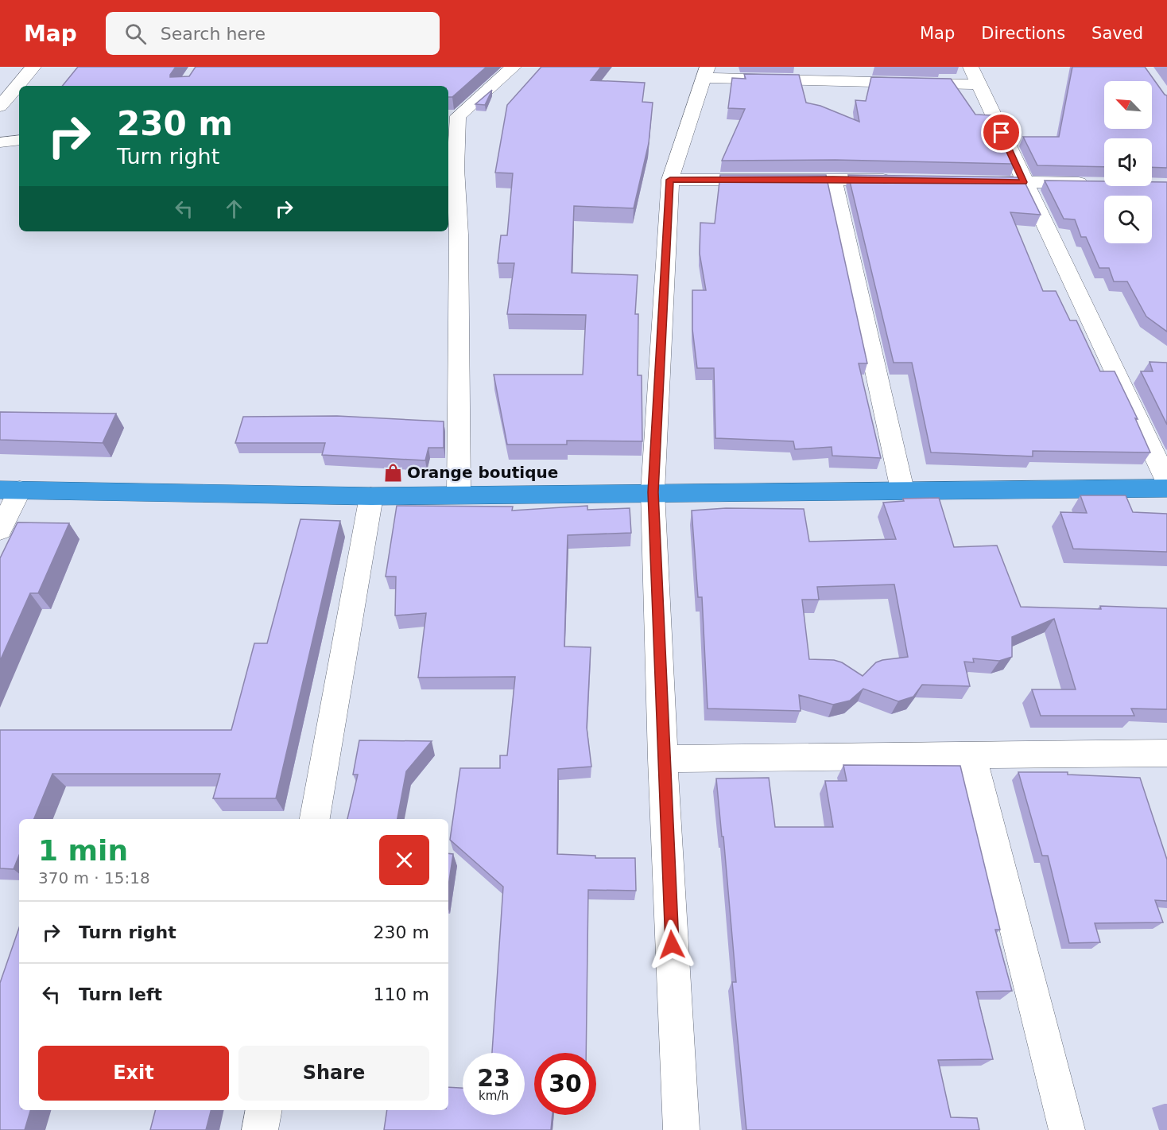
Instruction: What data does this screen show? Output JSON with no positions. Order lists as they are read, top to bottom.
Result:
{
  "places": {
    "shop": ["Orange boutique"]
  },
  "north": "top left",
  "page": {
    "header": "Map",
    "search": "Search here",
    "nav": ["Map", "Directions", "Saved"],
    "turn": ["230 m", "Turn right"],
    "heading": ["1 min", "370 m · 15:18"],
    "list": [
      {
        "name": "Turn right",
        "value": "230 m"
      },
      {
        "name": "Turn left",
        "value": "110 m"
      }
    ],
    "buttons": ["Exit", "Share"],
    "speed": "23 km/h",
    "limit": "30"
  }
}
